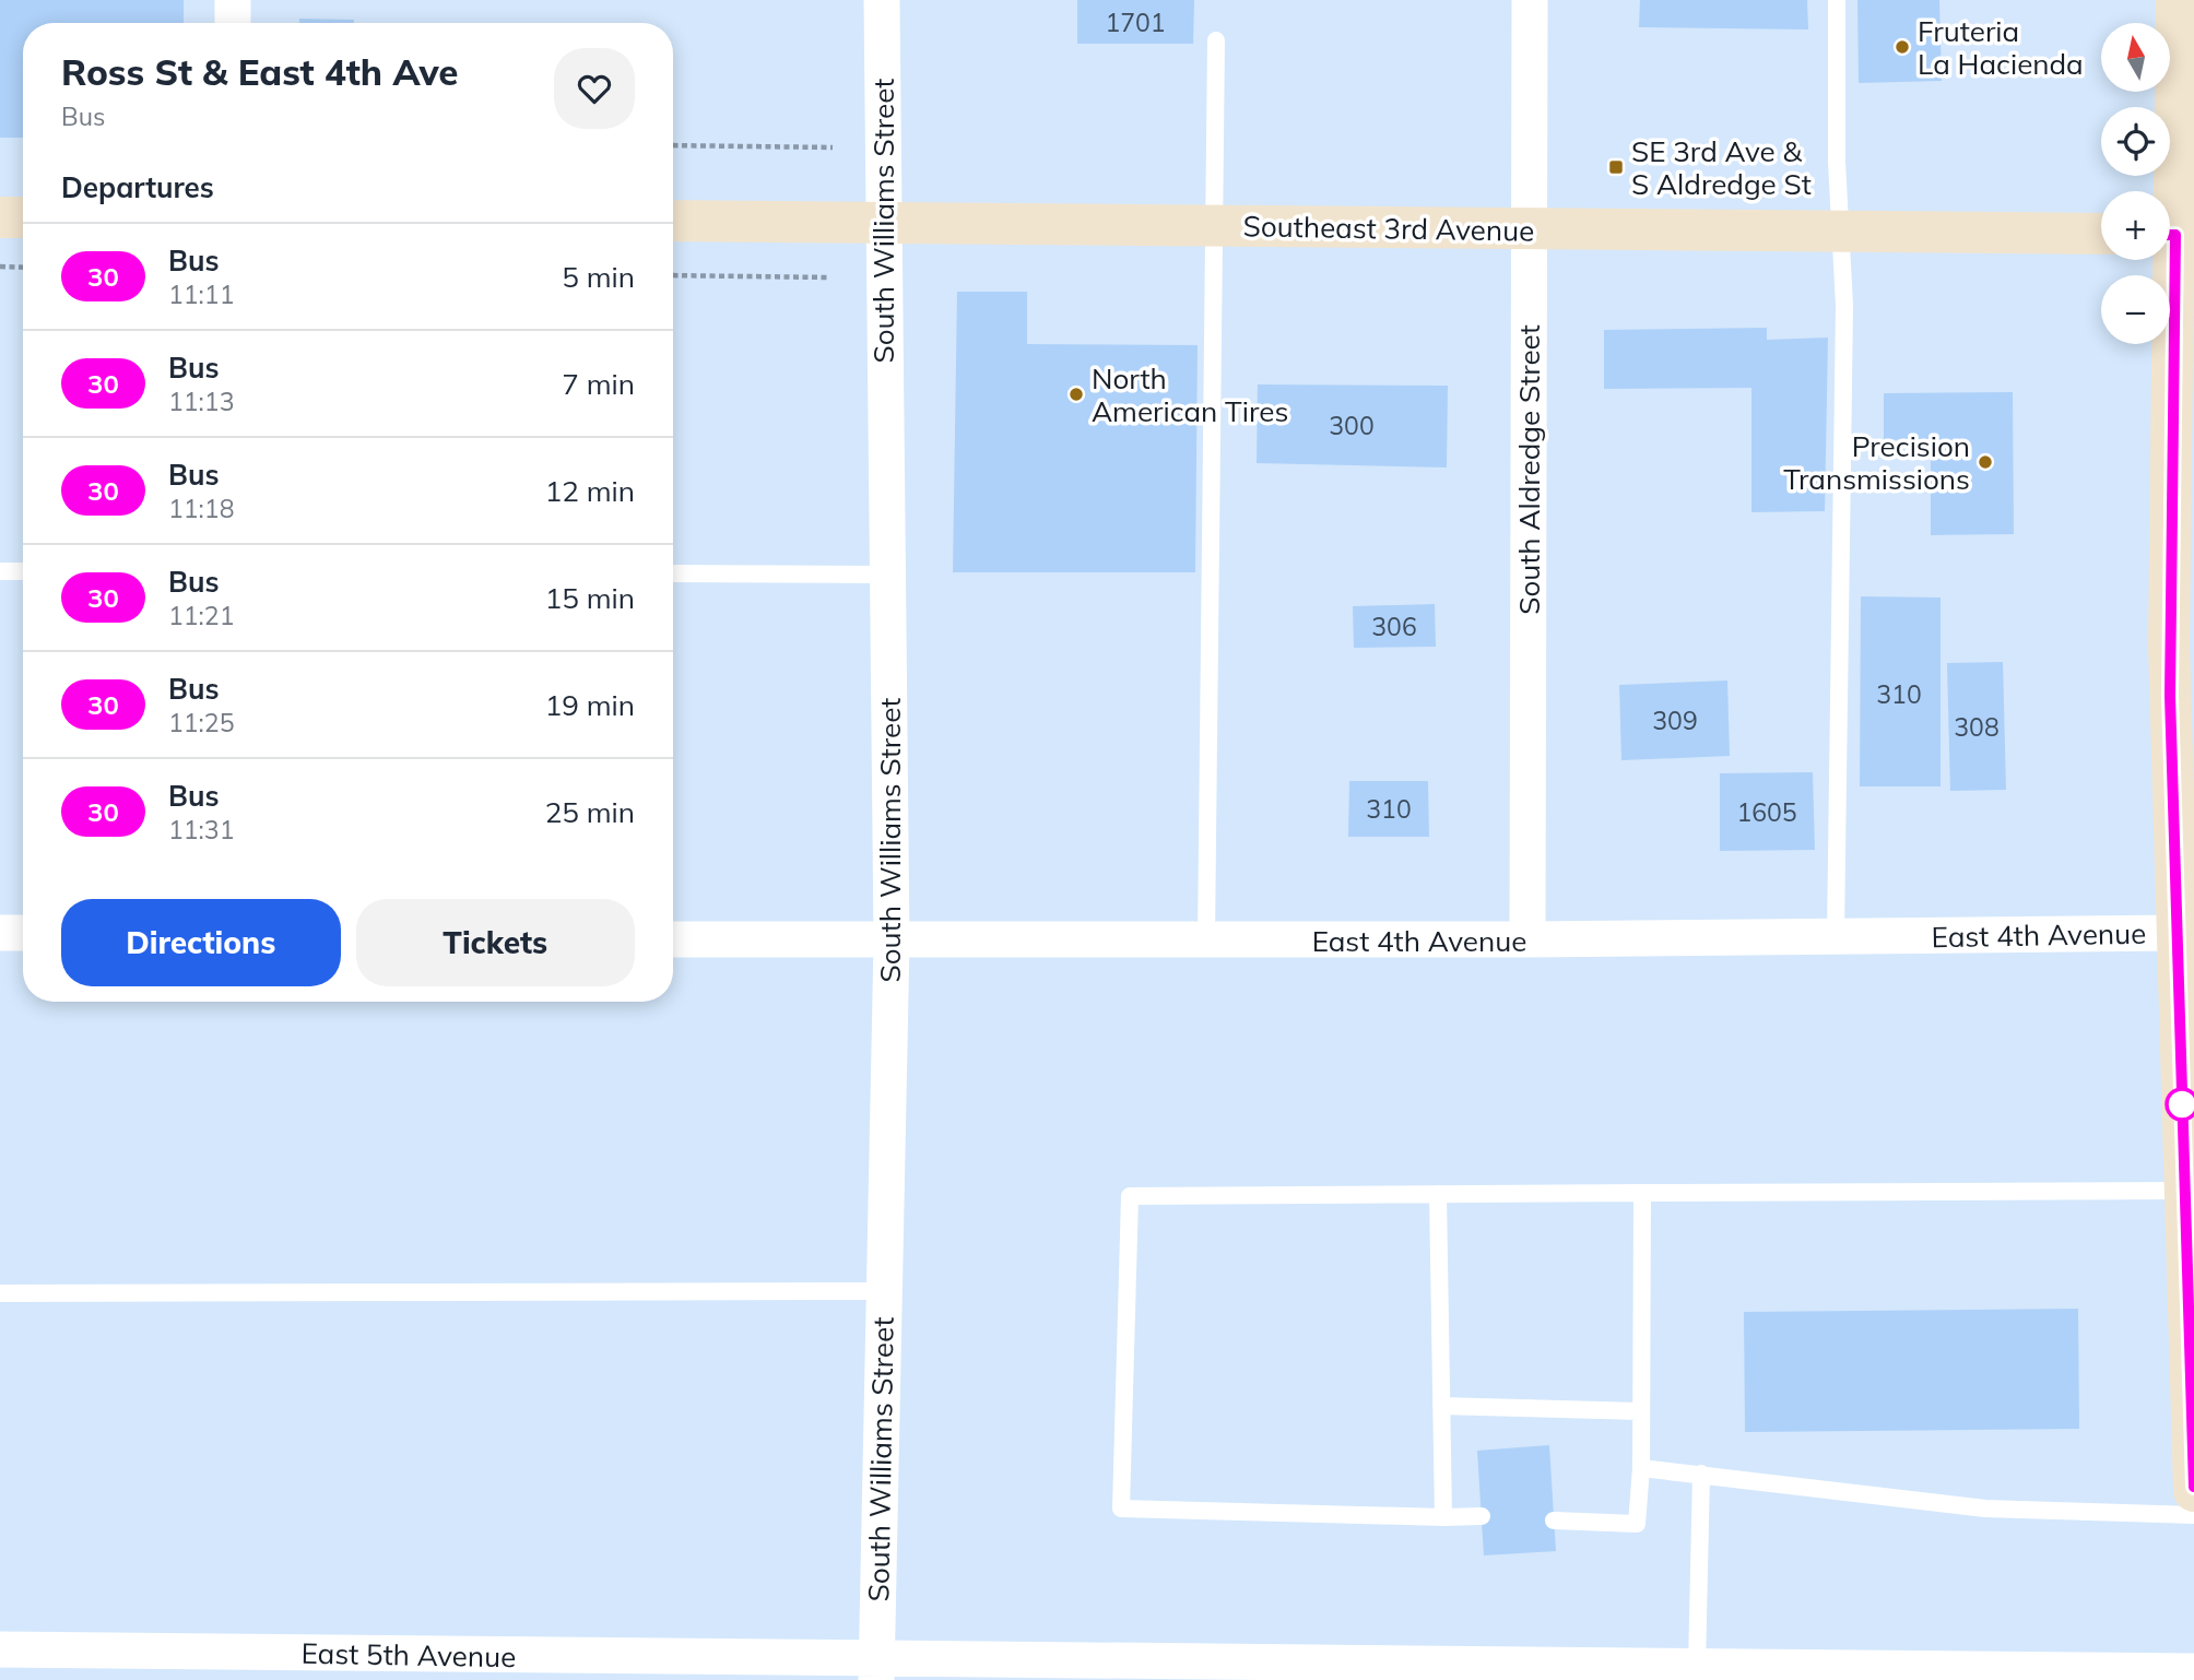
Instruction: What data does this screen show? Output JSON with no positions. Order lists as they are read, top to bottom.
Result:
{
  "streets": {
    "main road": ["Southeast 3rd Avenue"],
    "street": [
      "South Williams Street",
      "South Aldredge Street",
      "East 4th Avenue",
      "East 5th Avenue"
    ]
  },
  "crossings": [
    ["South Williams Street", "Southeast 3rd Avenue"],
    ["South Williams Street", "East 4th Avenue"],
    ["South Williams Street", "East 5th Avenue"],
    ["Southeast 3rd Avenue", "South Aldredge Street"],
    ["South Aldredge Street", "East 4th Avenue"]
  ],
  "places": {
    "other": ["Fruteria La Hacienda", "North American Tires", "Precision Transmissions"],
    "transit": ["SE 3rd Ave & S Aldredge St"]
  },
  "lines": ["bus line 30"],
  "house_numbers": [
    "1701",
    "300",
    "306",
    "310",
    "309",
    "308",
    "310",
    "1605"
  ],
  "north": "top",
  "page": {
    "map_buttons": ["+", "−"],
    "heading": [
      ["Ross St & East 4th Ave", "Bus"],
      "Departures"
    ],
    "list": [
      {
        "mark": "30",
        "name": "Bus",
        "note": "11:11",
        "value": "5 min"
      },
      {
        "mark": "30",
        "name": "Bus",
        "note": "11:13",
        "value": "7 min"
      },
      {
        "mark": "30",
        "name": "Bus",
        "note": "11:18",
        "value": "12 min"
      },
      {
        "mark": "30",
        "name": "Bus",
        "note": "11:21",
        "value": "15 min"
      },
      {
        "mark": "30",
        "name": "Bus",
        "note": "11:25",
        "value": "19 min"
      },
      {
        "mark": "30",
        "name": "Bus",
        "note": "11:31",
        "value": "25 min"
      }
    ],
    "buttons": ["Directions", "Tickets"]
  }
}
